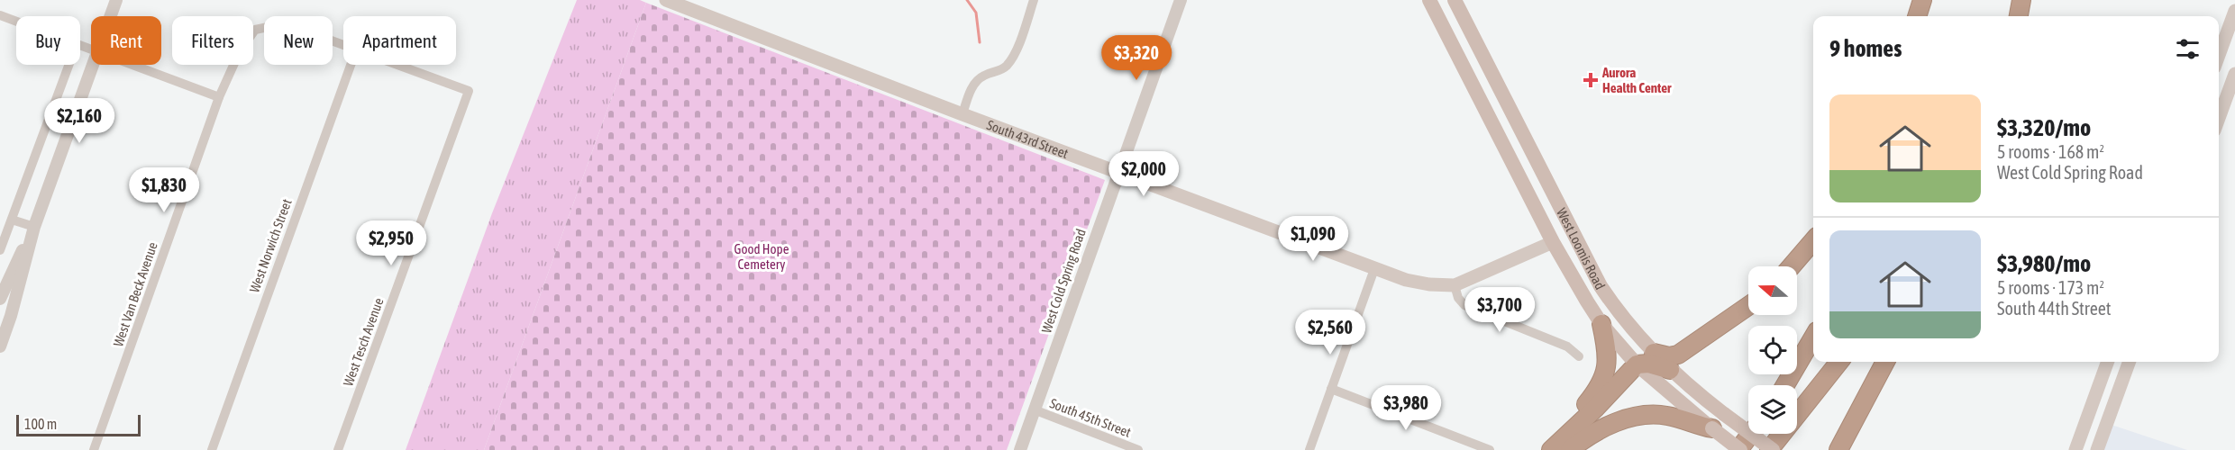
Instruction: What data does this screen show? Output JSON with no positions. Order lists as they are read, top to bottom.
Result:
{
  "streets": {
    "main road": ["South 43rd Street", "West Loomis Road"],
    "street": [
      "West Norwich Street",
      "West Cold Spring Road",
      "West Van Beck Avenue",
      "West Tesch Avenue",
      "South 45th Street"
    ]
  },
  "crossings": [
    ["South 43rd Street", "West Loomis Road"],
    ["South 43rd Street", "West Cold Spring Road"],
    ["West Cold Spring Road", "South 45th Street"]
  ],
  "parks": ["Good Hope Cemetery"],
  "places": {
    "health": ["Aurora Health Center"]
  },
  "scale_bar": "100 m",
  "north": "left",
  "page": {
    "chip": [
      "Buy",
      "Rent",
      "Filters",
      "New",
      "Apartment"
    ],
    "heading": "9 homes",
    "price": [
      "$3,320",
      "$2,160",
      "$2,000",
      "$1,830",
      "$1,090",
      "$2,950",
      "$3,700",
      "$2,560",
      "$3,980"
    ],
    "list": [
      {
        "name": "$3,320/mo",
        "note": "5 rooms · 168 m² · West Cold Spring Road"
      },
      {
        "name": "$3,980/mo",
        "note": "5 rooms · 173 m² · South 44th Street"
      }
    ],
    "scale": "100 m"
  }
}
